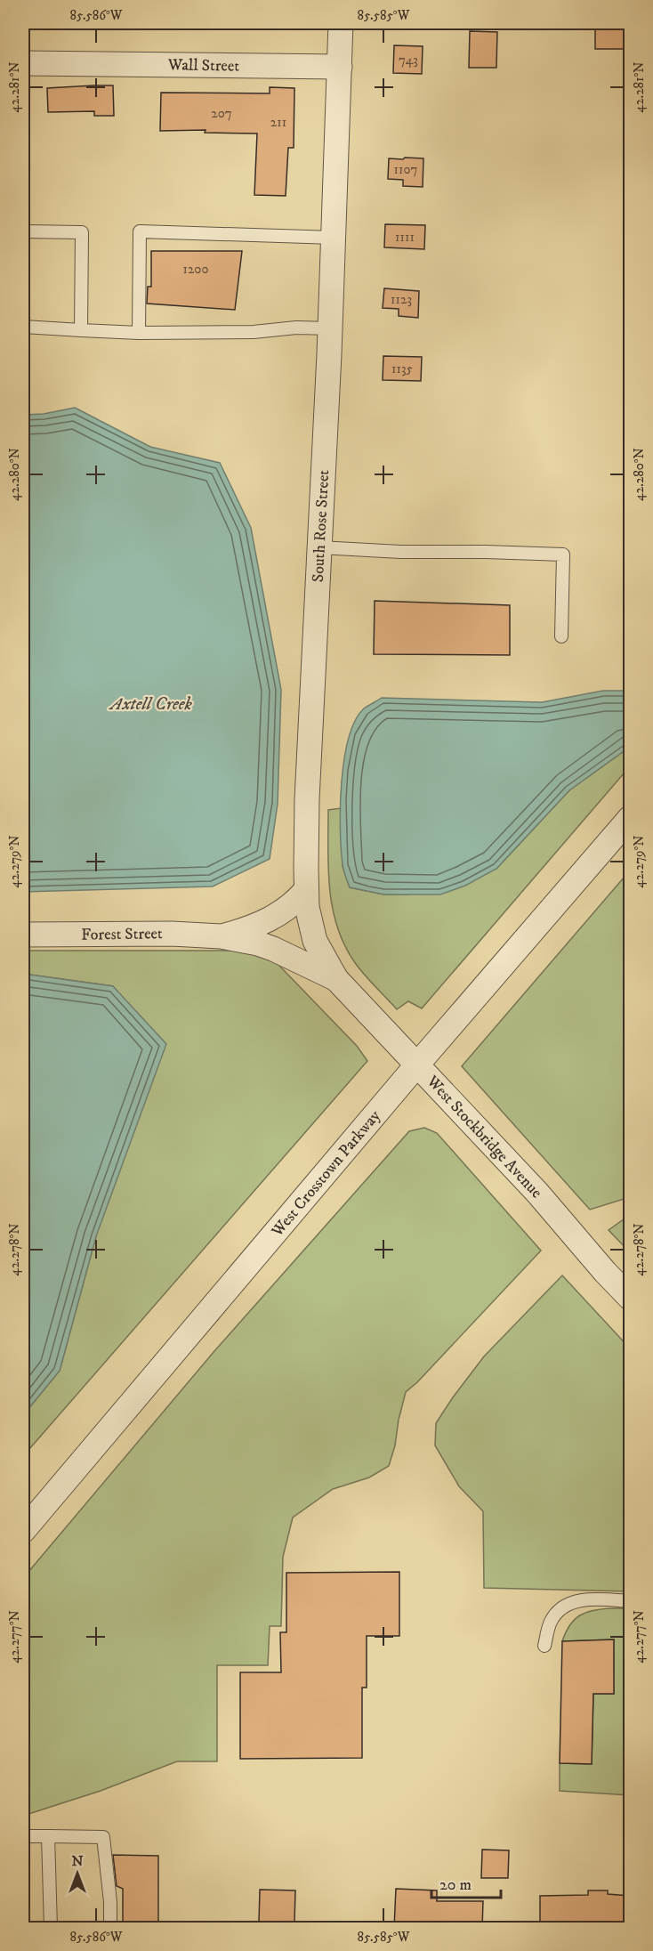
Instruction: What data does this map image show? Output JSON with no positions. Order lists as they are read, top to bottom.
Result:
{
  "streets": {
    "street": [
      "Wall Street",
      "South Rose Street",
      "Forest Street",
      "West Stockbridge Avenue",
      "West Crosstown Parkway"
    ]
  },
  "crossings": [
    ["Wall Street", "South Rose Street"],
    ["South Rose Street", "Forest Street"],
    ["South Rose Street", "West Stockbridge Avenue"],
    ["Forest Street", "West Stockbridge Avenue"],
    ["West Stockbridge Avenue", "West Crosstown Parkway"]
  ],
  "water": ["Axtell Creek"],
  "house_numbers": [
    "743",
    "207",
    "211",
    "1107",
    "1111",
    "1200",
    "1123",
    "1135"
  ],
  "scale_bar": "20 m",
  "north": "top",
  "coordinates": [
    "85.586°W",
    "85.585°W",
    "42.281°N",
    "42.280°N",
    "42.279°N",
    "42.278°N",
    "42.277°N"
  ]
}
